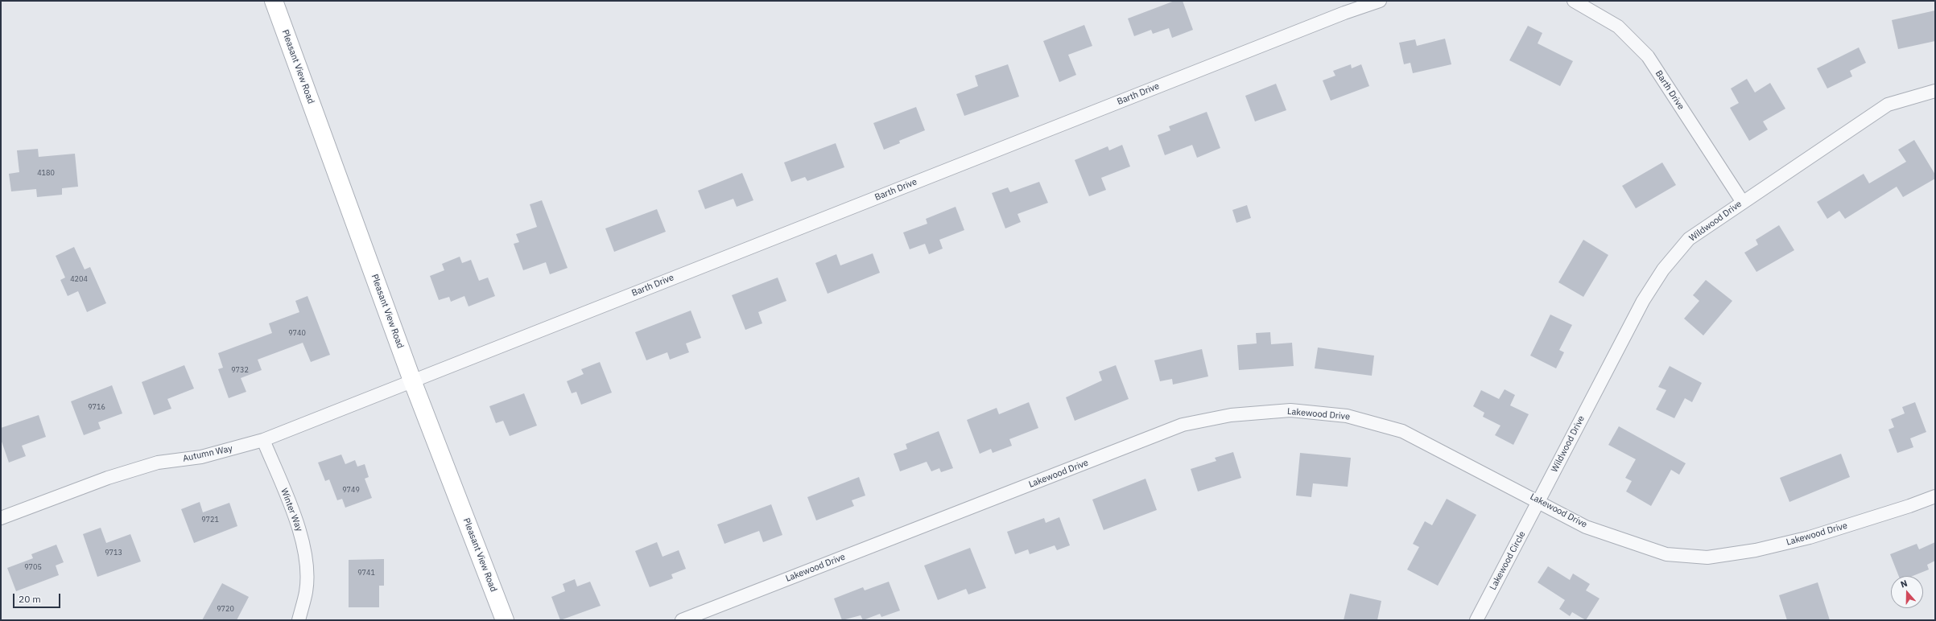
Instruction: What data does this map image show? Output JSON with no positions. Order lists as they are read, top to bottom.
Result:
{
  "streets": {
    "main road": ["Pleasant View Road"],
    "street": [
      "Barth Drive",
      "Wildwood Drive",
      "Lakewood Drive",
      "Autumn Way",
      "Winter Way",
      "Lakewood Circle"
    ]
  },
  "crossings": [
    ["Pleasant View Road", "Barth Drive"],
    ["Pleasant View Road", "Autumn Way"],
    ["Barth Drive", "Wildwood Drive"],
    ["Barth Drive", "Autumn Way"],
    ["Wildwood Drive", "Lakewood Drive"],
    ["Wildwood Drive", "Lakewood Circle"],
    ["Lakewood Drive", "Lakewood Circle"],
    ["Autumn Way", "Winter Way"]
  ],
  "house_numbers": [
    "4180",
    "4204",
    "9740",
    "9732",
    "9716",
    "9749",
    "9721",
    "9713",
    "9705",
    "9741",
    "9720"
  ],
  "scale_bar": "20 m",
  "north": "top"
}
